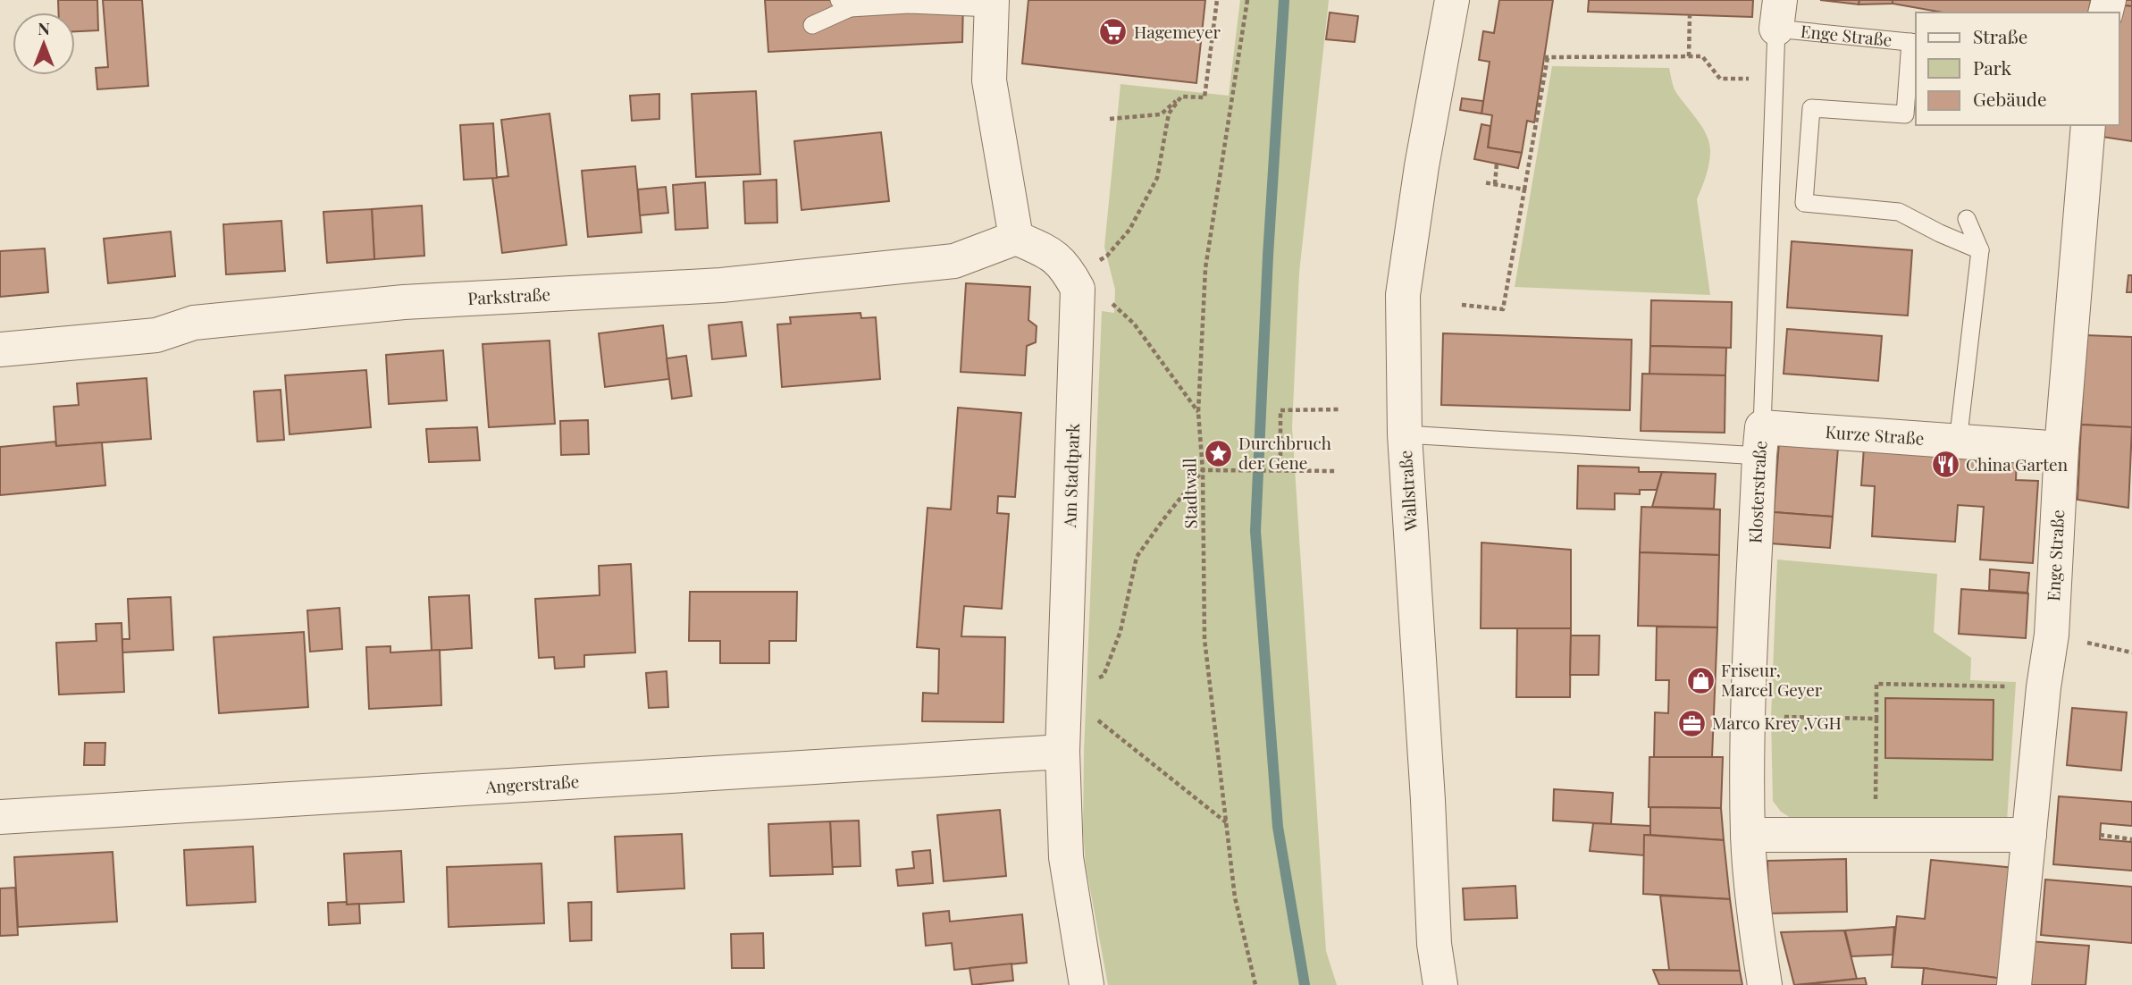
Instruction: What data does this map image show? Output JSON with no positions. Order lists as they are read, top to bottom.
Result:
{
  "streets": {
    "street": [
      "Enge Straße",
      "Parkstraße",
      "Kurze Straße",
      "Am Stadtpark",
      "Wallstraße",
      "Klosterstraße",
      "Angerstraße"
    ],
    "path": ["Stadtwall"]
  },
  "crossings": [
    ["Enge Straße", "Kurze Straße"],
    ["Enge Straße", "Klosterstraße"],
    ["Kurze Straße", "Klosterstraße"],
    ["Am Stadtpark", "Angerstraße"]
  ],
  "places": {
    "supermarket": ["Hagemeyer"],
    "place": ["Durchbruch der Gene"],
    "restaurant": ["China Garten"],
    "shop": ["Friseur, Marcel Geyer"],
    "office": ["Marco Krey ,VGH"]
  },
  "legend": ["Straße", "Park", "Gebäude"],
  "north": "top"
}
